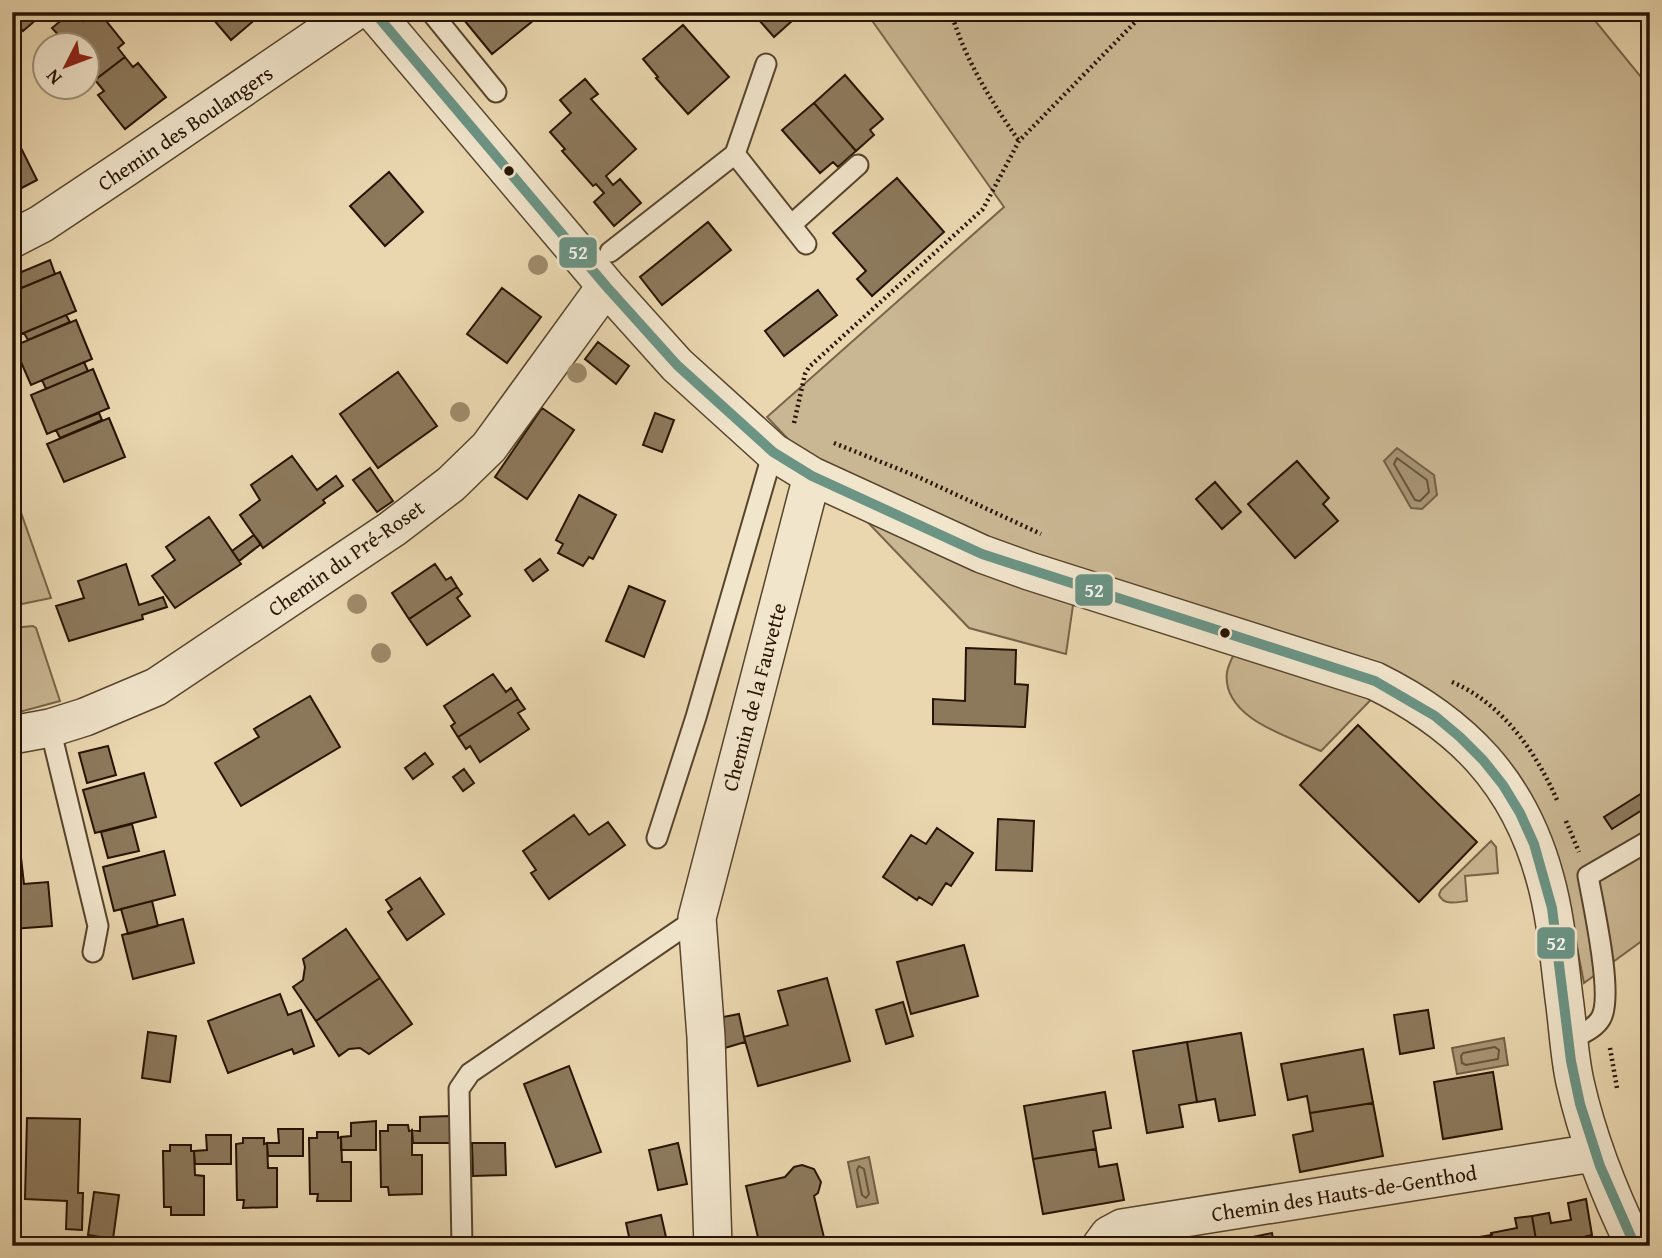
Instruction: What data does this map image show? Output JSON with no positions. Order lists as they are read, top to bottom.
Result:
{
  "streets": {
    "street": [
      "Chemin des Boulangers",
      "Chemin du Pré-Roset",
      "Chemin de la Fauvette",
      "Chemin des Hauts-de-Genthod"
    ]
  },
  "lines": ["transit line 52"],
  "north": "bottom left"
}
